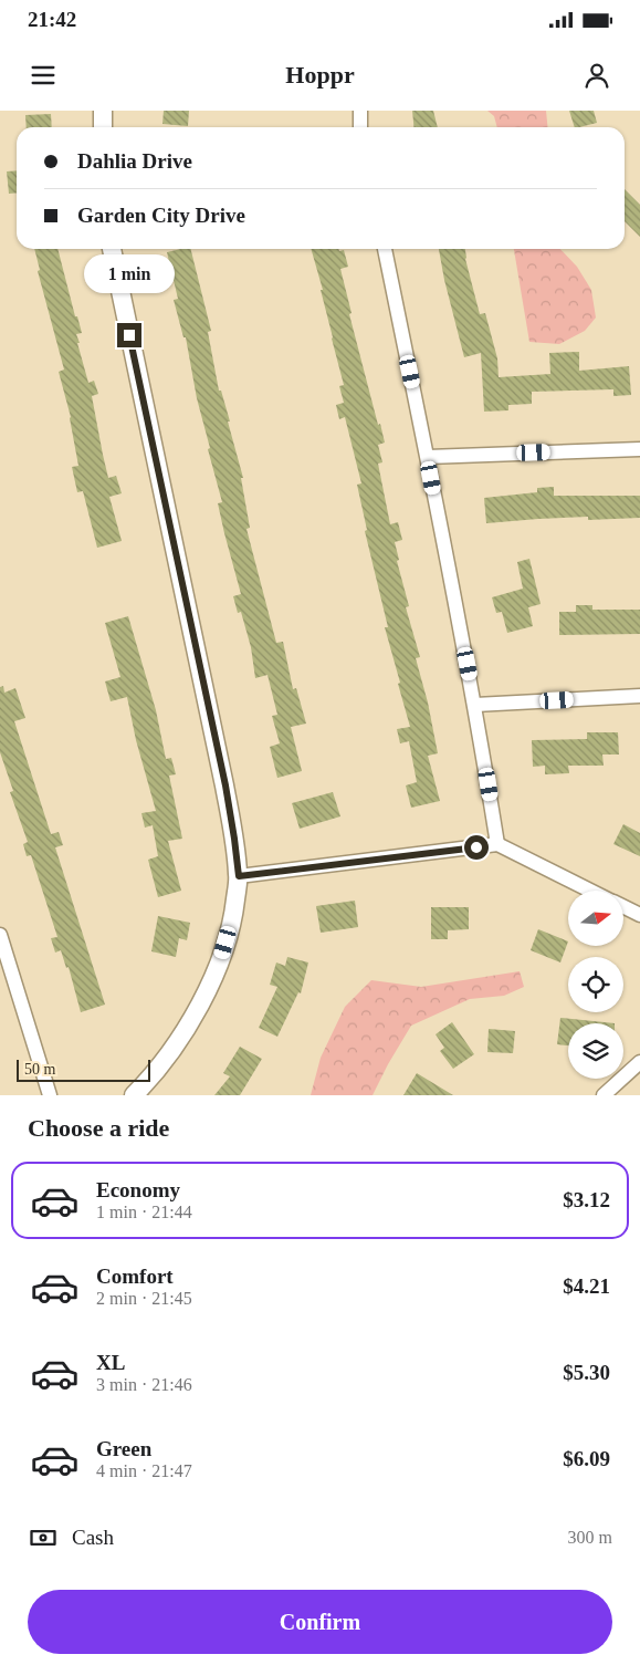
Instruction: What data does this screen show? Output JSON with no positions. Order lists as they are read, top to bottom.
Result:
{
  "scale_bar": "50 m",
  "north": "right",
  "page": {
    "status": "21:42",
    "header": "Hoppr",
    "banner": ["Dahlia Drive", "Garden City Drive"],
    "bubble": "1 min",
    "scale": "50 m",
    "heading": "Choose a ride",
    "list": [
      {
        "name": "Economy",
        "note": "1 min · 21:44",
        "value": "$3.12"
      },
      {
        "name": "Comfort",
        "note": "2 min · 21:45",
        "value": "$4.21"
      },
      {
        "name": "XL",
        "note": "3 min · 21:46",
        "value": "$5.30"
      },
      {
        "name": "Green",
        "note": "4 min · 21:47",
        "value": "$6.09"
      }
    ],
    "pay": ["Cash", "300 m"],
    "buttons": "Confirm"
  }
}
